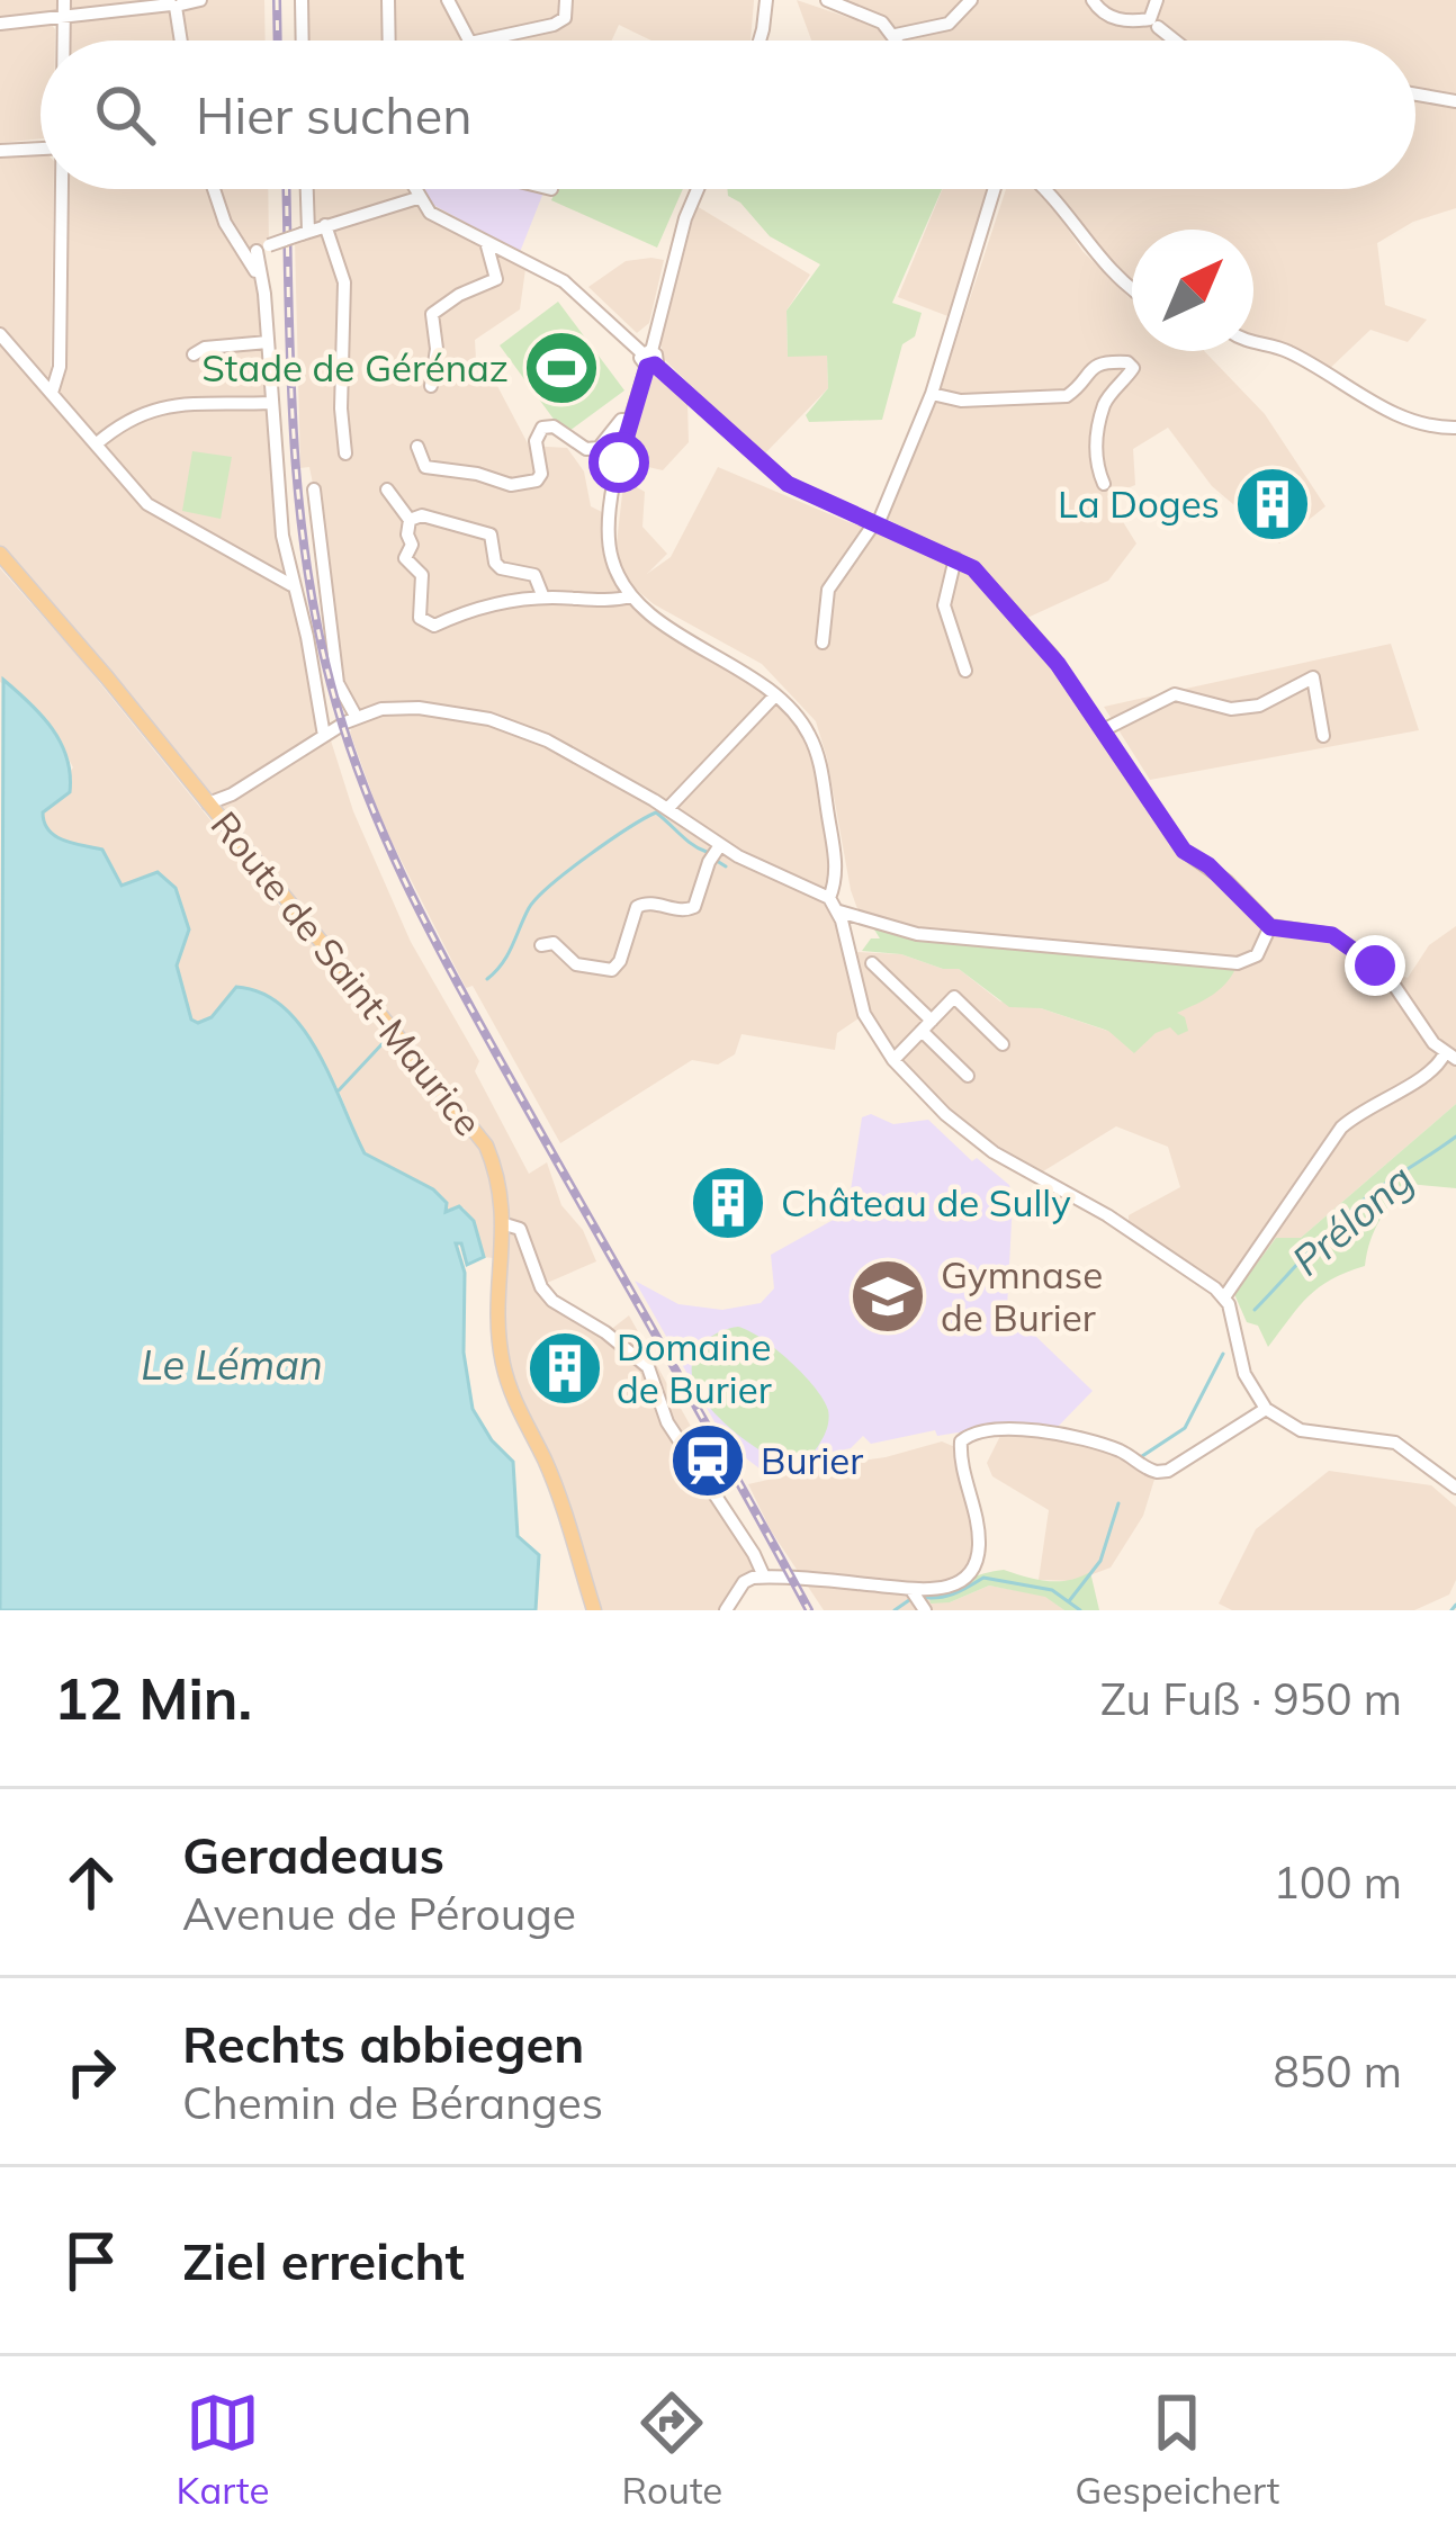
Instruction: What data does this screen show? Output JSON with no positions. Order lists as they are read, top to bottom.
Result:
{
  "streets": {
    "main road": ["Route de Saint-Maurice"]
  },
  "water": ["Prélong", "Le Léman"],
  "places": {
    "sports": ["Stade de Gérénaz"],
    "building": ["La Doges", "Château de Sully", "Domaine de Burier"],
    "school or university": ["Gymnase de Burier"],
    "station": ["Burier"]
  },
  "north": "top right",
  "page": {
    "search": "Hier suchen",
    "heading": ["12 Min.", "Zu Fuß · 950 m"],
    "list": [
      ["Geradeaus", "Avenue de Pérouge", "100 m"],
      ["Rechts abbiegen", "Chemin de Béranges", "850 m"],
      "Ziel erreicht"
    ],
    "nav": ["Karte", "Route", "Gespeichert"]
  }
}
